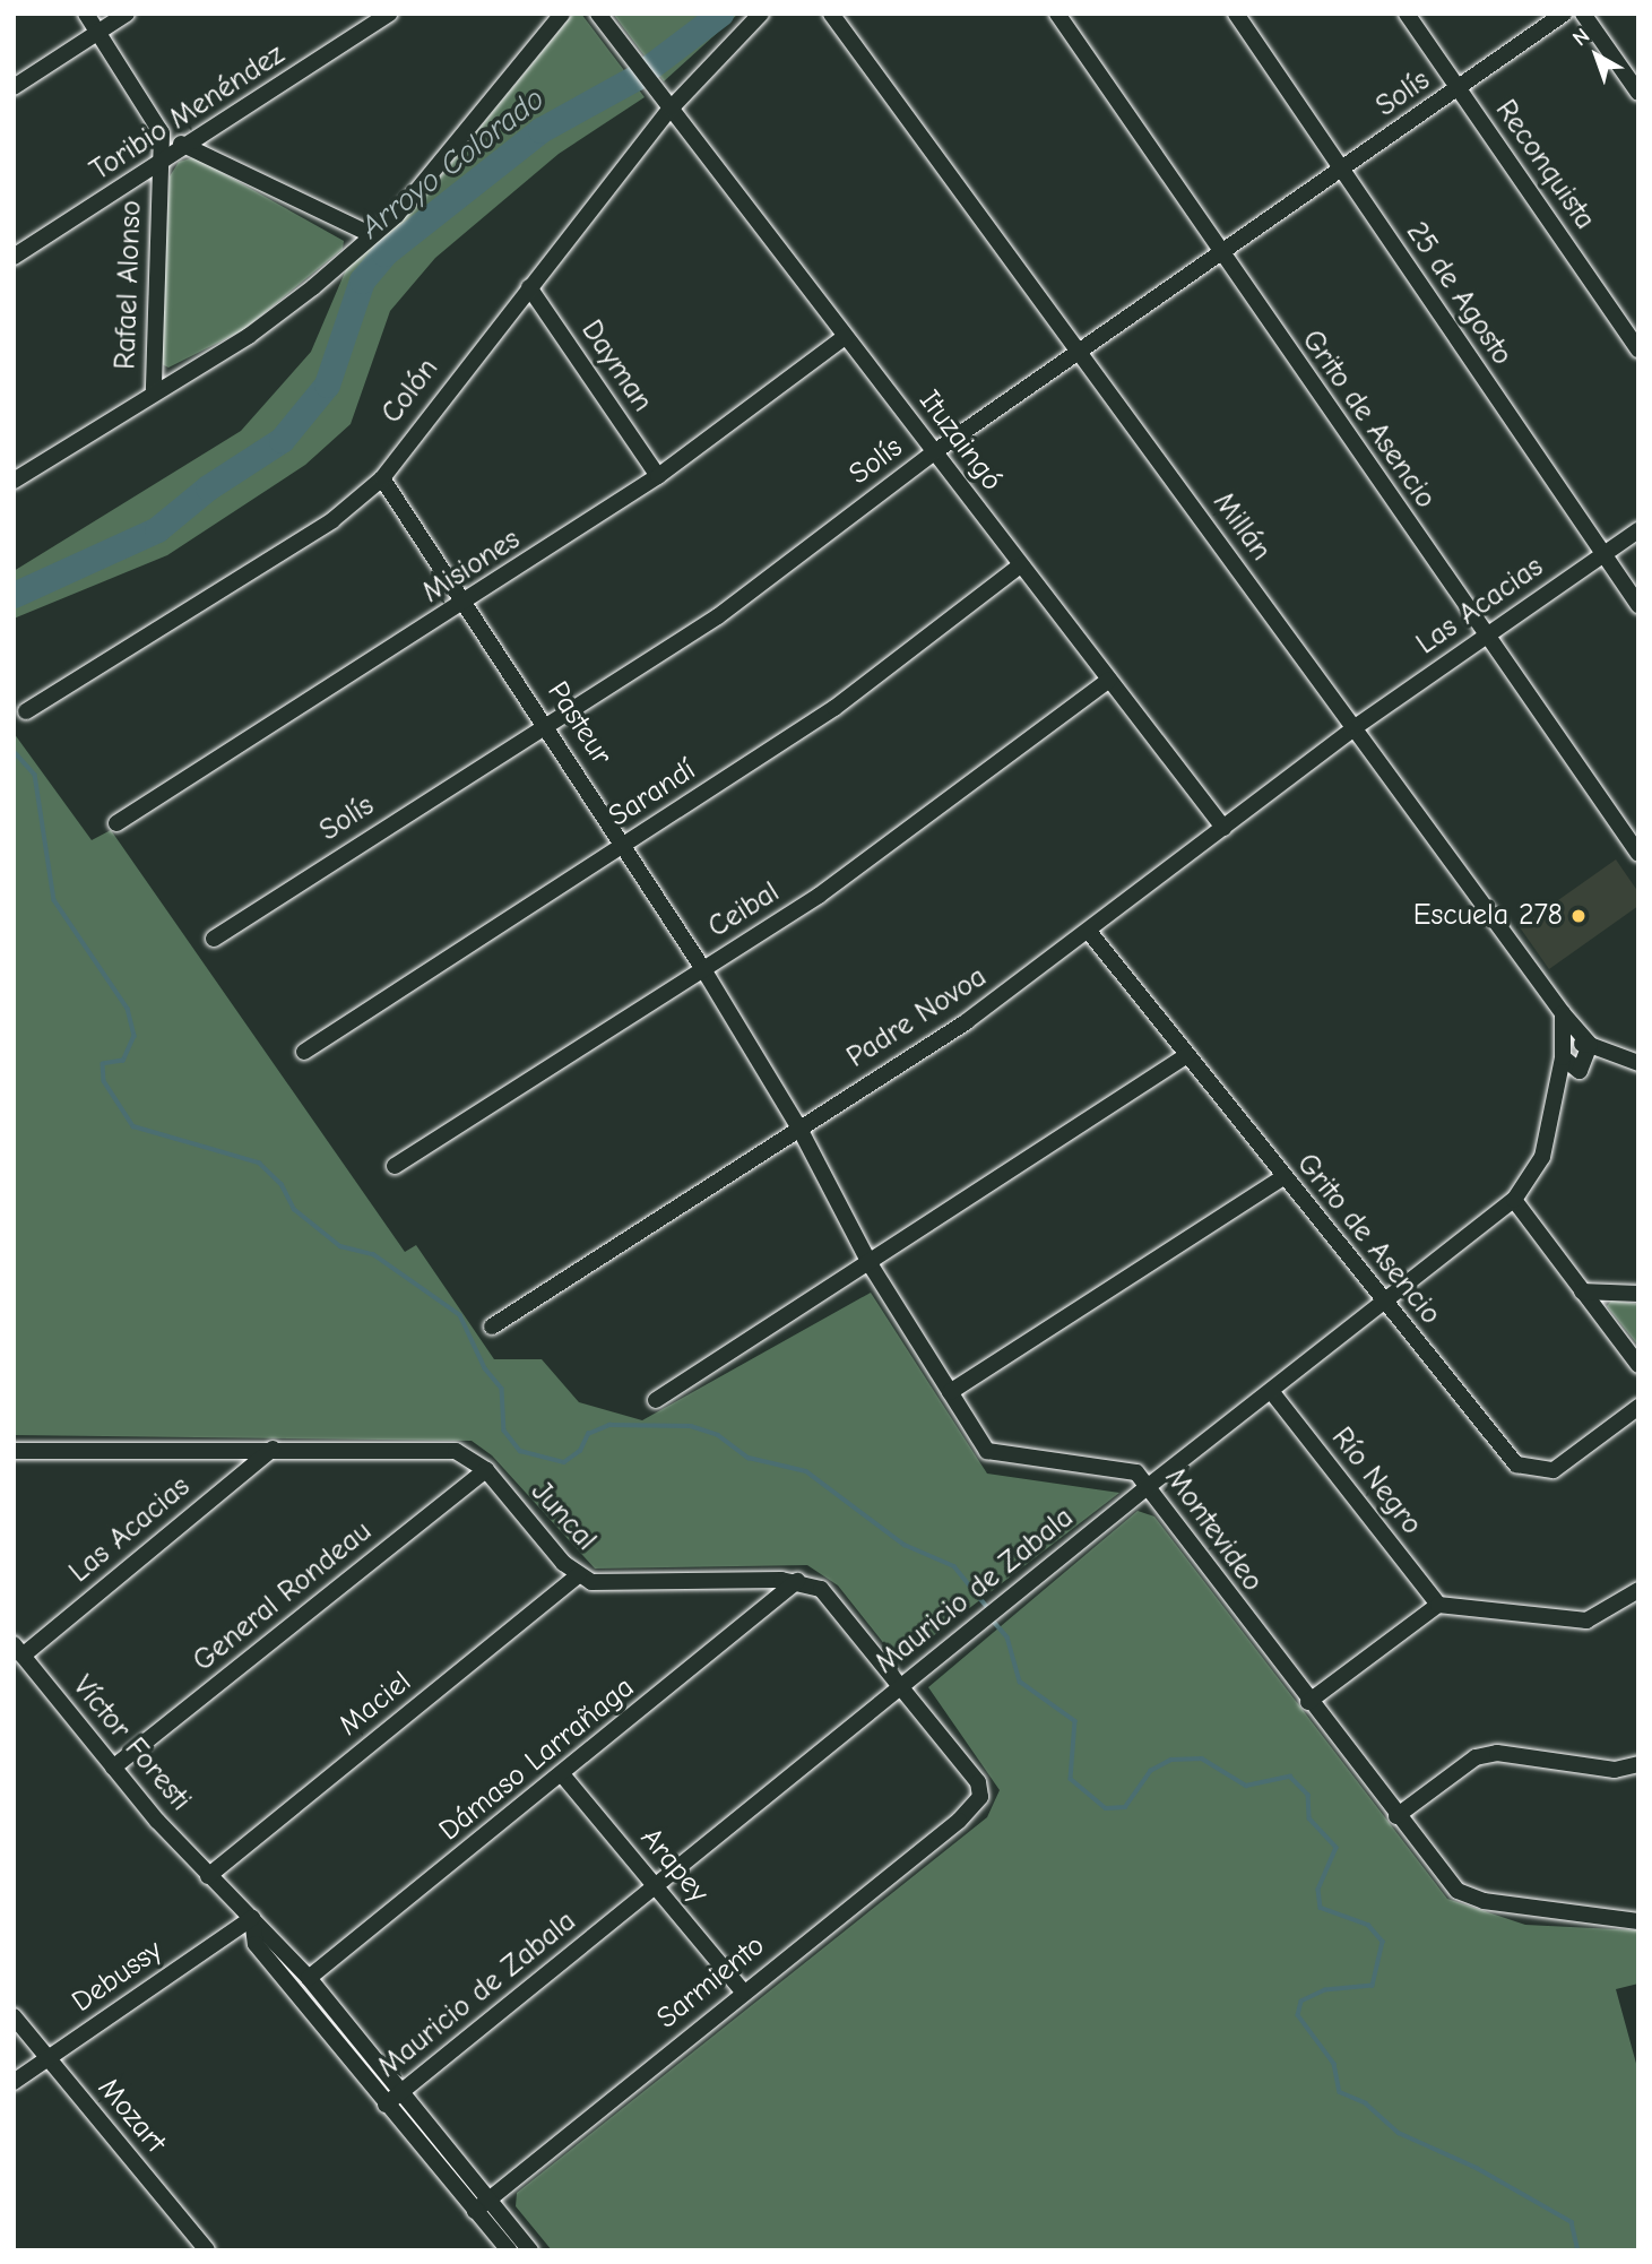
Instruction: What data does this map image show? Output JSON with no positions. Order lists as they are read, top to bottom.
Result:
{
  "streets": {
    "street": [
      "Solís",
      "Toribio Menéndez",
      "Reconquista",
      "Rafael Alonso",
      "25 de Agosto",
      "Dayman",
      "Colón",
      "Grito de Asencio",
      "Ituzaingó",
      "Millán",
      "Misiones",
      "Las Acacias",
      "Pasteur",
      "Sarandí",
      "Ceibal",
      "Padre Novoa",
      "Río Negro",
      "Juncal",
      "Montevideo",
      "Mauricio de Zabala",
      "General Rondeau",
      "Maciel",
      "Víctor Foresti",
      "Dámaso Larrañaga",
      "Arapey",
      "Debussy",
      "Sarmiento",
      "Mozart"
    ]
  },
  "crossings": [
    ["Solís", "Reconquista"],
    ["Solís", "25 de Agosto"],
    ["Solís", "Grito de Asencio"],
    ["Solís", "Ituzaingó"],
    ["Solís", "Millán"],
    ["Solís", "Pasteur"],
    ["Toribio Menéndez", "Rafael Alonso"],
    ["25 de Agosto", "Las Acacias"],
    ["Dayman", "Colón"],
    ["Dayman", "Misiones"],
    ["Colón", "Ituzaingó"],
    ["Colón", "Pasteur"],
    ["Grito de Asencio", "Las Acacias"],
    ["Grito de Asencio", "Padre Novoa"],
    ["Grito de Asencio", "Mauricio de Zabala"],
    ["Ituzaingó", "Misiones"],
    ["Ituzaingó", "Sarandí"],
    ["Ituzaingó", "Ceibal"],
    ["Ituzaingó", "Padre Novoa"],
    ["Millán", "Las Acacias"],
    ["Millán", "Padre Novoa"],
    ["Millán", "Mauricio de Zabala"],
    ["Misiones", "Pasteur"],
    ["Las Acacias", "Padre Novoa"],
    ["Las Acacias", "Juncal"],
    ["Las Acacias", "Víctor Foresti"],
    ["Pasteur", "Sarandí"],
    ["Pasteur", "Ceibal"],
    ["Pasteur", "Padre Novoa"],
    ["Pasteur", "Montevideo"],
    ["Padre Novoa", "Montevideo"],
    ["Río Negro", "Mauricio de Zabala"],
    ["Juncal", "General Rondeau"],
    ["Juncal", "Maciel"],
    ["Juncal", "Dámaso Larrañaga"],
    ["Montevideo", "Mauricio de Zabala"],
    ["Mauricio de Zabala", "Arapey"],
    ["Mauricio de Zabala", "Sarmiento"],
    ["General Rondeau", "Víctor Foresti"],
    ["Maciel", "Víctor Foresti"],
    ["Víctor Foresti", "Debussy"],
    ["Dámaso Larrañaga", "Arapey"],
    ["Arapey", "Sarmiento"],
    ["Debussy", "Mozart"]
  ],
  "water": ["Arroyo Colorado"],
  "places": ["Escuela 278"],
  "north": "top left"
}
